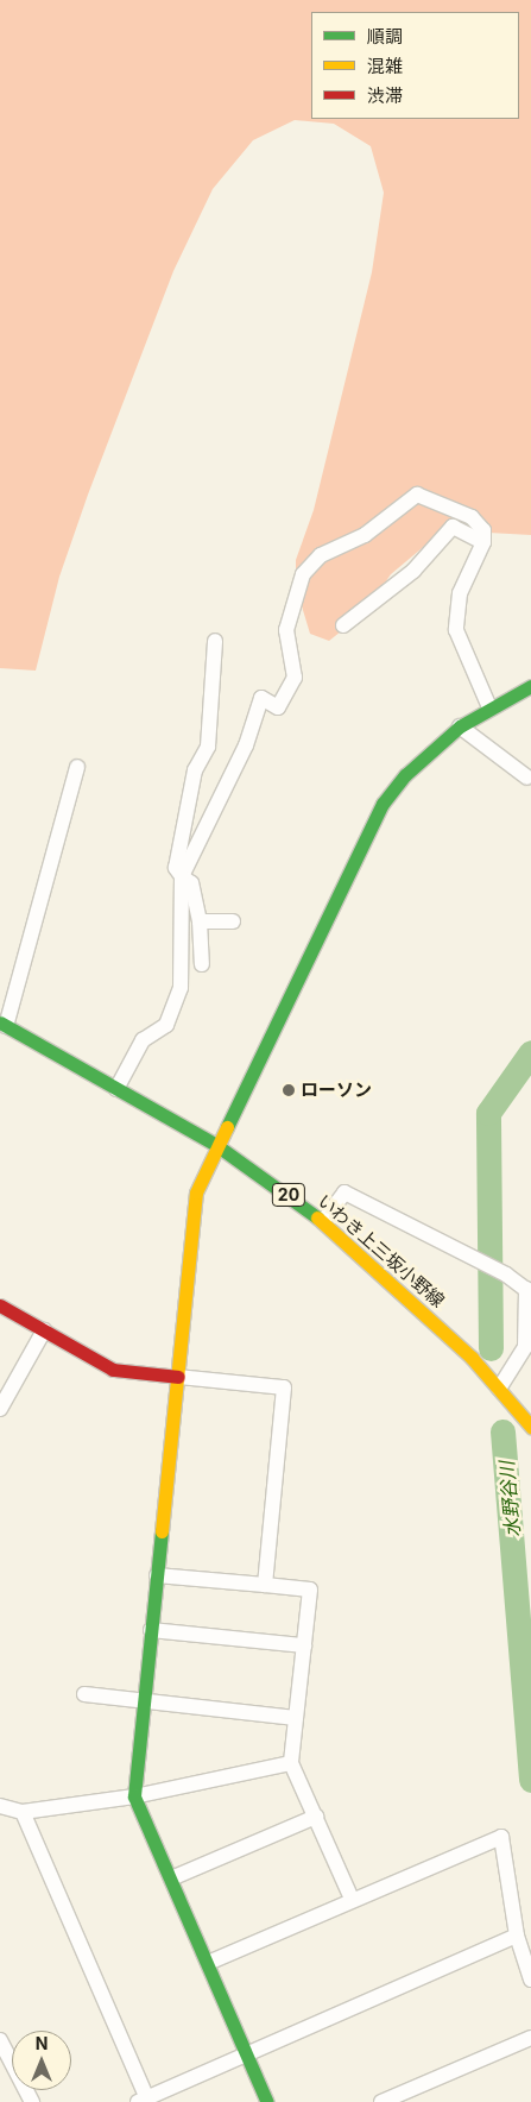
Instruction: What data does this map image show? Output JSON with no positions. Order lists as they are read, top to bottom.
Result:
{
  "streets": {
    "street": ["20", "いわき上三坂小野線"]
  },
  "water": ["水野谷川"],
  "places": ["ローソン"],
  "legend": ["順調", "混雑", "渋滞"],
  "north": "top"
}
